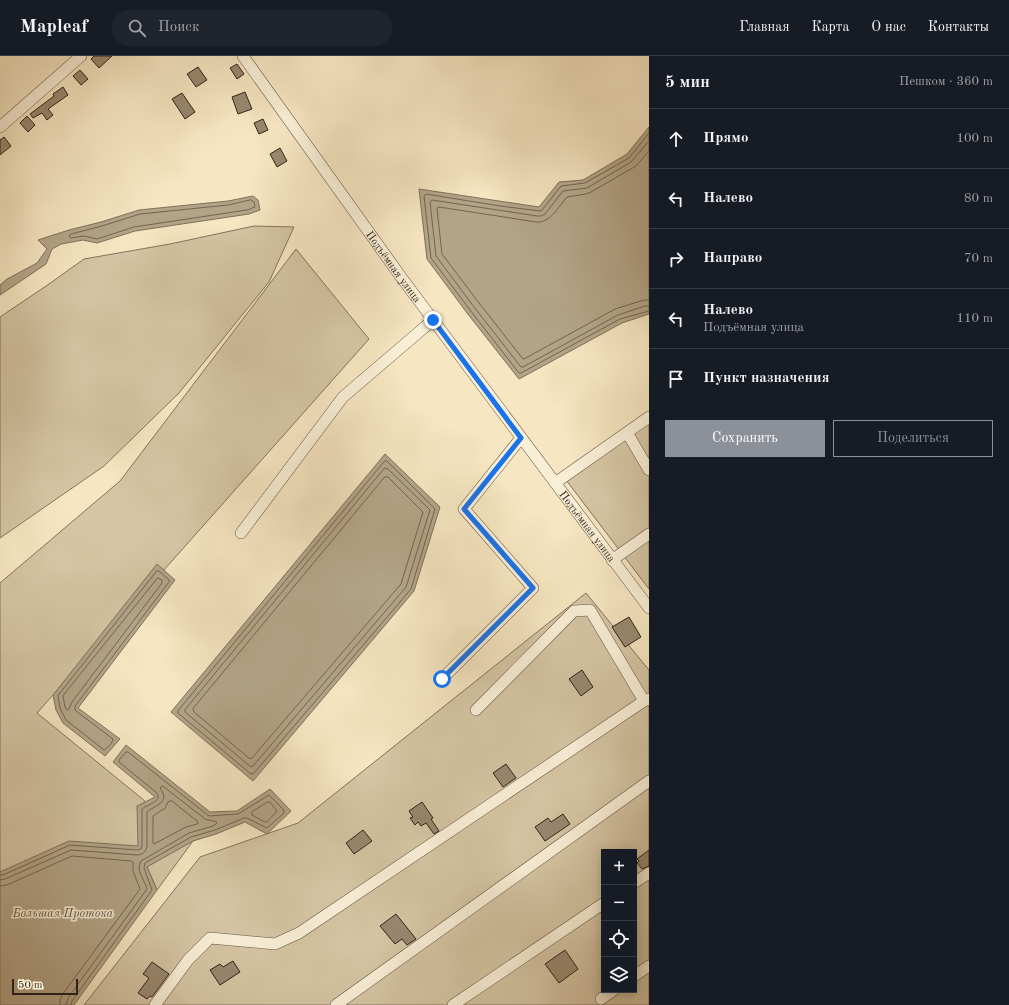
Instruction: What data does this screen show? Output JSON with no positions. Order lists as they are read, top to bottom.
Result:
{
  "streets": {
    "street": ["Подъёмная улица"]
  },
  "water": ["Большая Протока"],
  "scale_bar": "50 m",
  "page": {
    "header": "Mapleaf",
    "search": "Поиск",
    "nav": [
      "Главная",
      "Карта",
      "О нас",
      "Контакты"
    ],
    "heading": ["5 мин", "Пешком · 360 m"],
    "list": [
      ["Прямо", "100 m"],
      ["Налево", "80 m"],
      ["Направо", "70 m"],
      ["Налево", "Подъёмная улица", "110 m"],
      "Пункт назначения"
    ],
    "buttons": ["Сохранить", "Поделиться"],
    "map_buttons": ["+", "−"],
    "scale": "50 m"
  }
}
